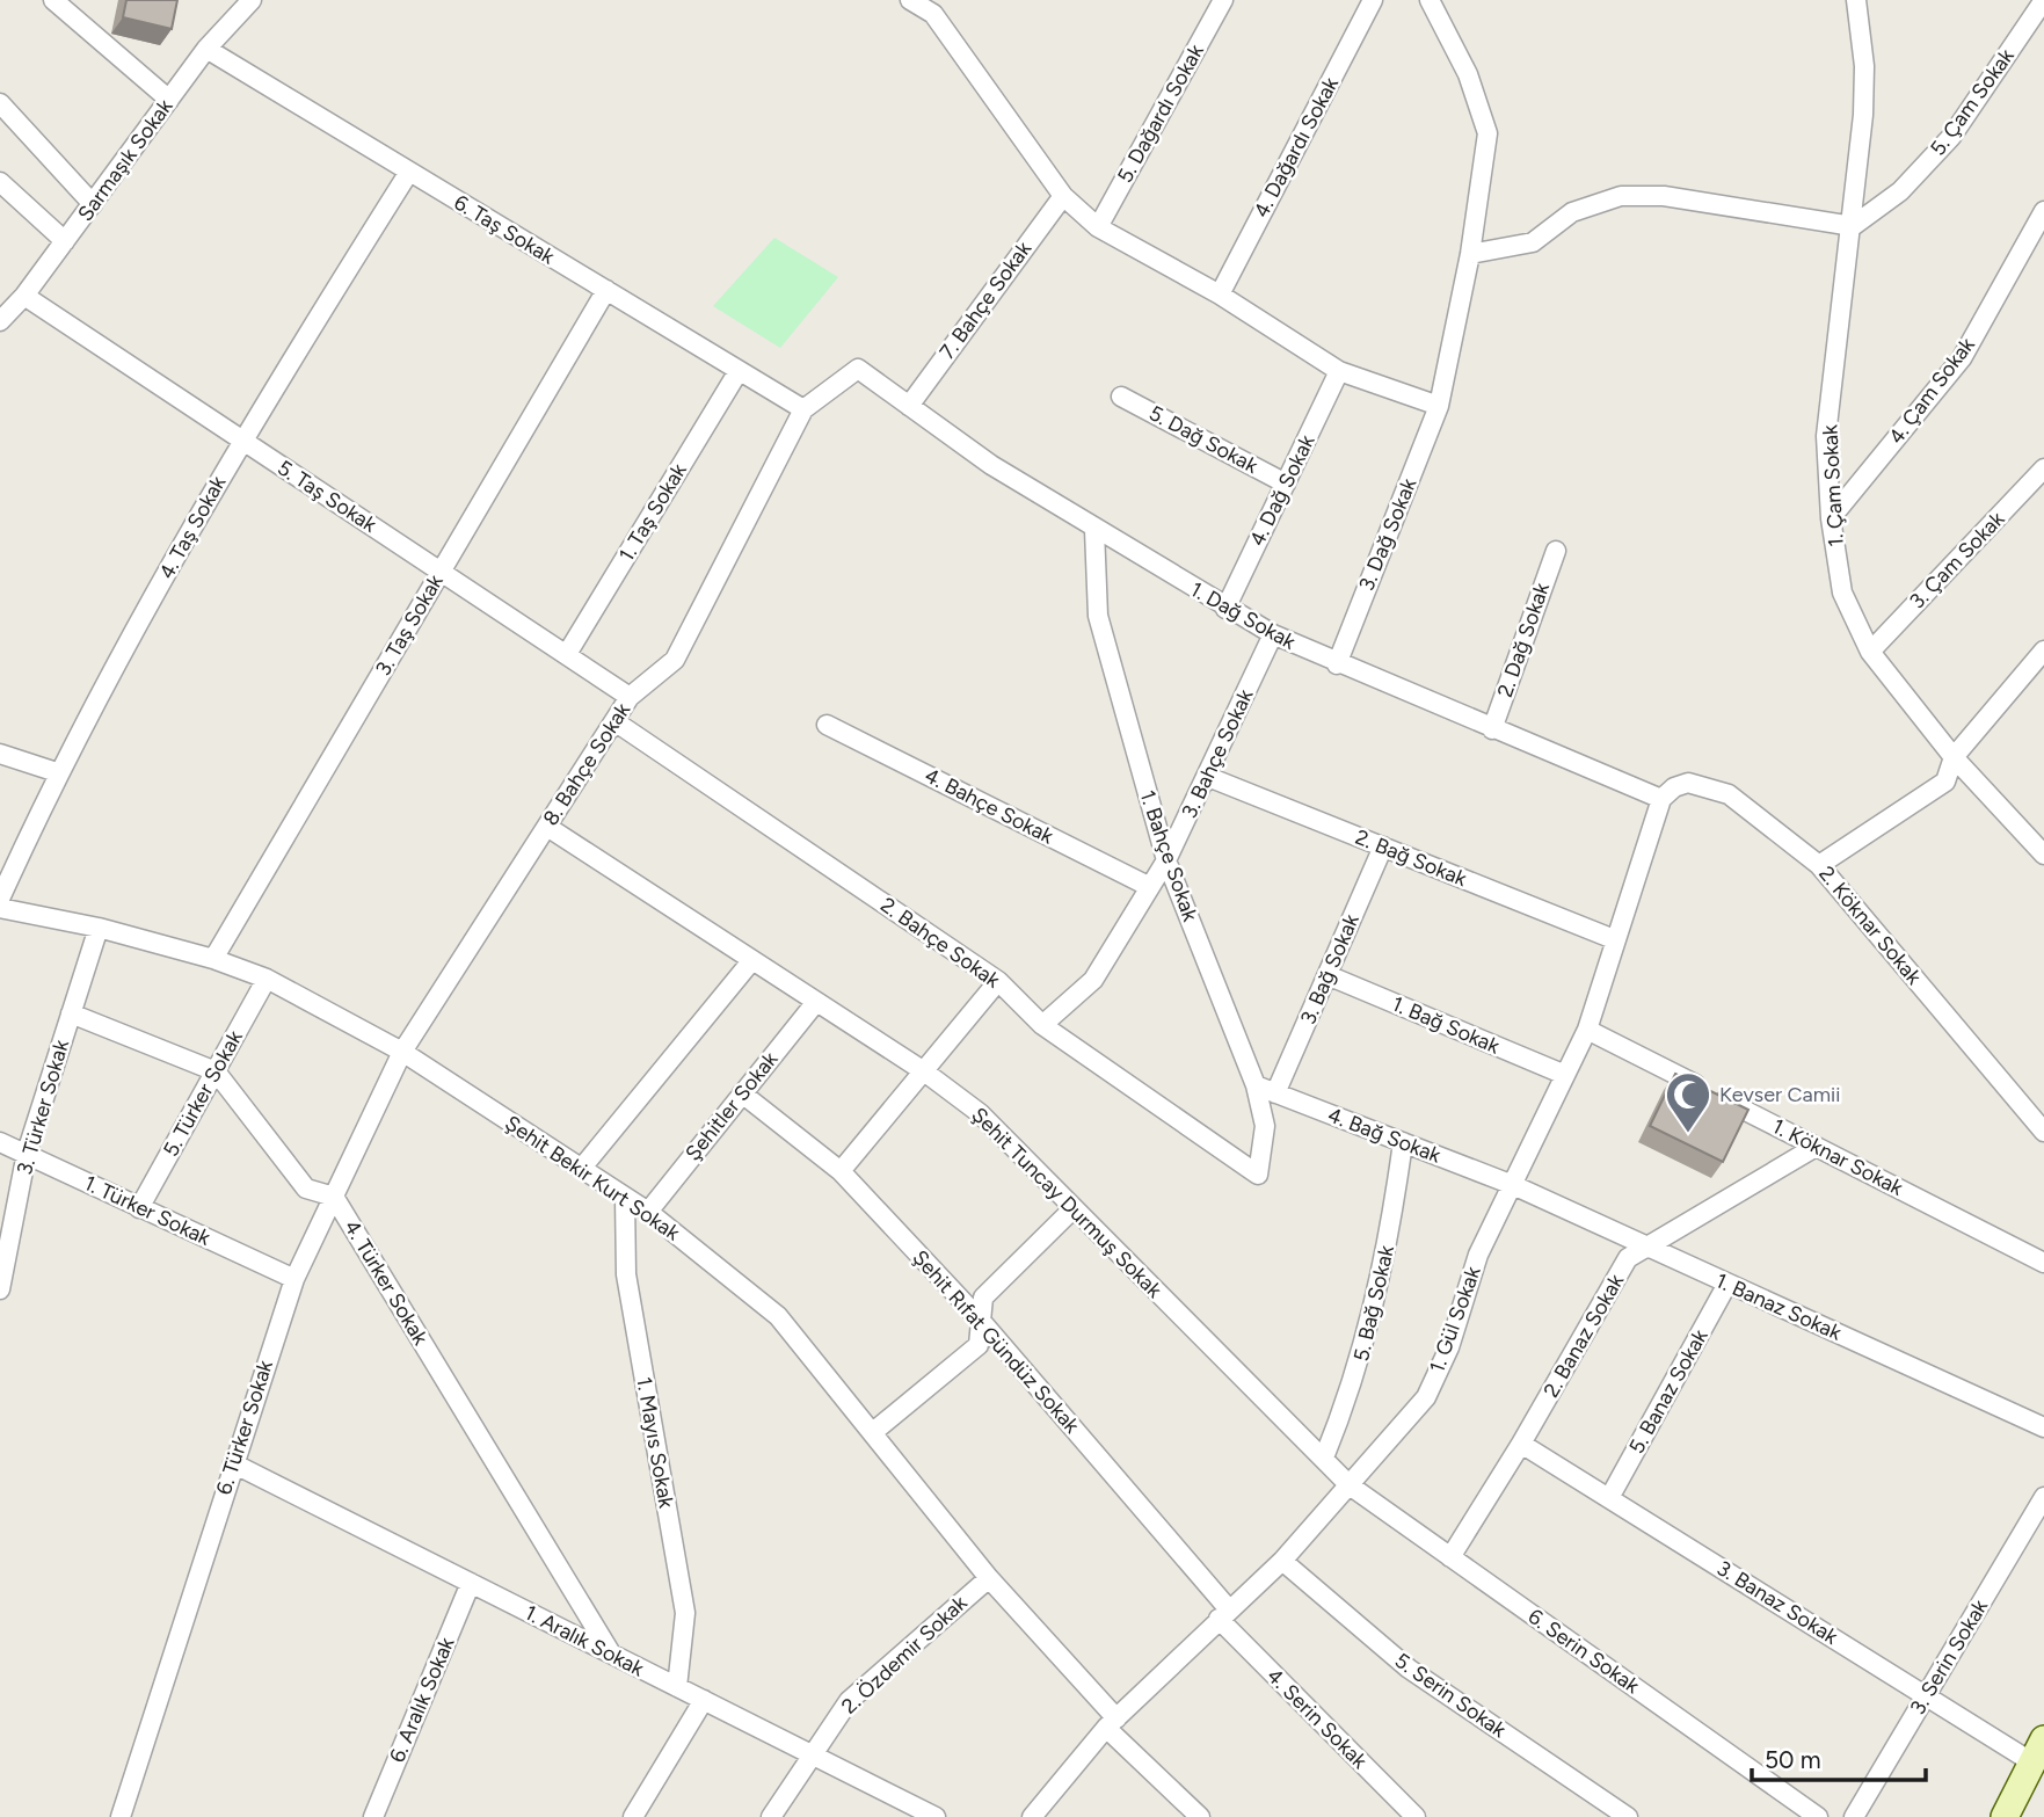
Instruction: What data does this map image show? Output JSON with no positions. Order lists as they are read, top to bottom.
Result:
{
  "streets": {
    "street": [
      "5. Çam Sokak",
      "5. Dağardı Sokak",
      "4. Dağardı Sokak",
      "Sarmaşık Sokak",
      "6. Taş Sokak",
      "7. Bahçe Sokak",
      "4. Çam Sokak",
      "5. Dağ Sokak",
      "1. Çam Sokak",
      "4. Dağ Sokak",
      "5. Taş Sokak",
      "1. Taş Sokak",
      "4. Taş Sokak",
      "3. Dağ Sokak",
      "3. Çam Sokak",
      "1. Dağ Sokak",
      "3. Taş Sokak",
      "2. Dağ Sokak",
      "3. Bahçe Sokak",
      "8. Bahçe Sokak",
      "4. Bahçe Sokak",
      "1. Bahçe Sokak",
      "2. Bağ Sokak",
      "2. Köknar Sokak",
      "2. Bahçe Sokak",
      "3. Bağ Sokak",
      "1. Bağ Sokak",
      "5. Türker Sokak",
      "Şehitler Sokak",
      "3. Türker Sokak",
      "4. Bağ Sokak",
      "1. Köknar Sokak",
      "Şehit Bekir Kurt Sokak",
      "Şehit Tuncay Durmuş Sokak",
      "1. Türker Sokak",
      "4. Türker Sokak",
      "5. Bağ Sokak",
      "1. Banaz Sokak",
      "1. Gül Sokak",
      "2. Banaz Sokak",
      "Şehit Rıfat Gündüz Sokak",
      "5. Banaz Sokak",
      "6. Türker Sokak",
      "1. Mayıs Sokak",
      "3. Banaz Sokak",
      "1. Aralık Sokak",
      "6. Serin Sokak",
      "2. Özdemir Sokak",
      "3. Serin Sokak",
      "5. Serin Sokak",
      "6. Aralık Sokak",
      "4. Serin Sokak"
    ]
  },
  "crossings": [
    ["5. Çam Sokak", "1. Çam Sokak"],
    ["Sarmaşık Sokak", "6. Taş Sokak"],
    ["Sarmaşık Sokak", "5. Taş Sokak"],
    ["6. Taş Sokak", "1. Taş Sokak"],
    ["6. Taş Sokak", "4. Taş Sokak"],
    ["6. Taş Sokak", "3. Taş Sokak"],
    ["6. Taş Sokak", "8. Bahçe Sokak"],
    ["7. Bahçe Sokak", "1. Dağ Sokak"],
    ["4. Çam Sokak", "1. Çam Sokak"],
    ["5. Dağ Sokak", "4. Dağ Sokak"],
    ["1. Çam Sokak", "3. Çam Sokak"],
    ["4. Dağ Sokak", "1. Dağ Sokak"],
    ["5. Taş Sokak", "1. Taş Sokak"],
    ["5. Taş Sokak", "4. Taş Sokak"],
    ["5. Taş Sokak", "3. Taş Sokak"],
    ["5. Taş Sokak", "8. Bahçe Sokak"],
    ["3. Dağ Sokak", "1. Dağ Sokak"],
    ["1. Dağ Sokak", "2. Dağ Sokak"],
    ["1. Dağ Sokak", "3. Bahçe Sokak"],
    ["1. Dağ Sokak", "8. Bahçe Sokak"],
    ["1. Dağ Sokak", "1. Bahçe Sokak"],
    ["1. Dağ Sokak", "2. Köknar Sokak"],
    ["1. Dağ Sokak", "1. Gül Sokak"],
    ["3. Taş Sokak", "Şehit Bekir Kurt Sokak"],
    ["3. Bahçe Sokak", "4. Bahçe Sokak"],
    ["3. Bahçe Sokak", "1. Bahçe Sokak"],
    ["3. Bahçe Sokak", "2. Bağ Sokak"],
    ["3. Bahçe Sokak", "2. Bahçe Sokak"],
    ["8. Bahçe Sokak", "2. Bahçe Sokak"],
    ["8. Bahçe Sokak", "Şehit Bekir Kurt Sokak"],
    ["8. Bahçe Sokak", "Şehit Tuncay Durmuş Sokak"],
    ["8. Bahçe Sokak", "6. Türker Sokak"],
    ["1. Bahçe Sokak", "2. Bahçe Sokak"],
    ["1. Bahçe Sokak", "4. Bağ Sokak"],
    ["2. Bağ Sokak", "3. Bağ Sokak"],
    ["2. Bağ Sokak", "1. Gül Sokak"],
    ["2. Köknar Sokak", "1. Gül Sokak"],
    ["3. Bağ Sokak", "1. Bağ Sokak"],
    ["3. Bağ Sokak", "4. Bağ Sokak"],
    ["1. Bağ Sokak", "1. Gül Sokak"],
    ["5. Türker Sokak", "Şehit Bekir Kurt Sokak"],
    ["5. Türker Sokak", "1. Türker Sokak"],
    ["5. Türker Sokak", "4. Türker Sokak"],
    ["Şehitler Sokak", "Şehit Bekir Kurt Sokak"],
    ["Şehitler Sokak", "Şehit Tuncay Durmuş Sokak"],
    ["Şehitler Sokak", "Şehit Rıfat Gündüz Sokak"],
    ["3. Türker Sokak", "Şehit Bekir Kurt Sokak"],
    ["3. Türker Sokak", "1. Türker Sokak"],
    ["4. Bağ Sokak", "5. Bağ Sokak"],
    ["4. Bağ Sokak", "1. Banaz Sokak"],
    ["4. Bağ Sokak", "1. Gül Sokak"],
    ["1. Köknar Sokak", "1. Gül Sokak"],
    ["1. Köknar Sokak", "2. Banaz Sokak"],
    ["Şehit Bekir Kurt Sokak", "1. Gül Sokak"],
    ["Şehit Bekir Kurt Sokak", "6. Türker Sokak"],
    ["Şehit Bekir Kurt Sokak", "1. Mayıs Sokak"],
    ["Şehit Bekir Kurt Sokak", "2. Özdemir Sokak"],
    ["Şehit Tuncay Durmuş Sokak", "5. Bağ Sokak"],
    ["Şehit Tuncay Durmuş Sokak", "1. Gül Sokak"],
    ["Şehit Tuncay Durmuş Sokak", "6. Serin Sokak"],
    ["1. Türker Sokak", "6. Türker Sokak"],
    ["4. Türker Sokak", "6. Türker Sokak"],
    ["4. Türker Sokak", "1. Aralık Sokak"],
    ["1. Banaz Sokak", "1. Gül Sokak"],
    ["1. Banaz Sokak", "2. Banaz Sokak"],
    ["1. Banaz Sokak", "5. Banaz Sokak"],
    ["1. Gül Sokak", "Şehit Rıfat Gündüz Sokak"],
    ["1. Gül Sokak", "6. Serin Sokak"],
    ["1. Gül Sokak", "5. Serin Sokak"],
    ["1. Gül Sokak", "4. Serin Sokak"],
    ["2. Banaz Sokak", "3. Banaz Sokak"],
    ["2. Banaz Sokak", "6. Serin Sokak"],
    ["Şehit Rıfat Gündüz Sokak", "4. Serin Sokak"],
    ["5. Banaz Sokak", "3. Banaz Sokak"],
    ["6. Türker Sokak", "1. Aralık Sokak"],
    ["1. Mayıs Sokak", "1. Aralık Sokak"],
    ["3. Banaz Sokak", "3. Serin Sokak"],
    ["1. Aralık Sokak", "2. Özdemir Sokak"],
    ["1. Aralık Sokak", "6. Aralık Sokak"]
  ],
  "places": {
    "mosque": ["Kevser Camii"]
  },
  "scale_bar": "50 m"
}
